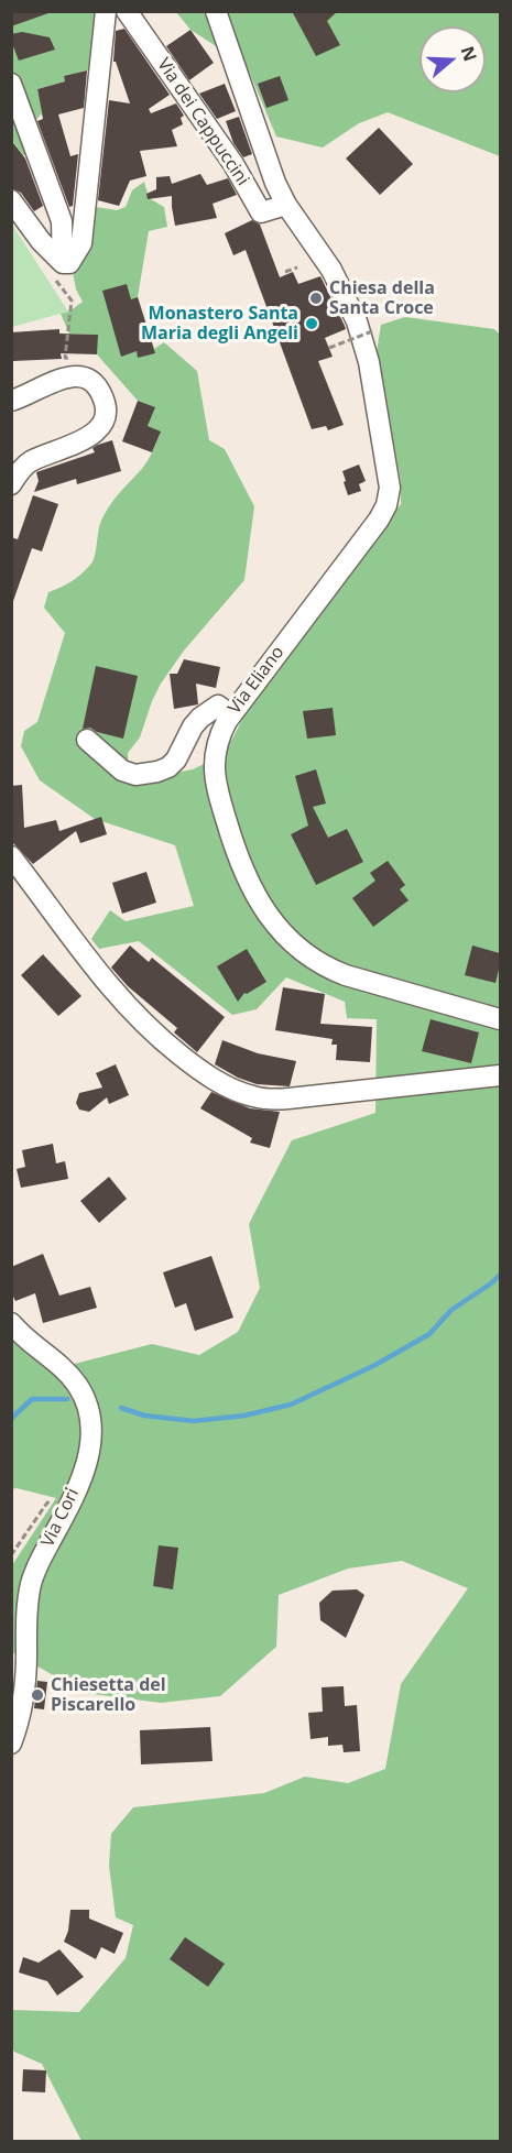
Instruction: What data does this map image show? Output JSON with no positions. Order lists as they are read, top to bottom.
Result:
{
  "streets": {
    "street": ["Via dei Cappuccini", "Via Eliano", "Via Cori"]
  },
  "crossings": [
    ["Via dei Cappuccini", "Via Eliano"]
  ],
  "places": ["Chiesa della Santa Croce", "Monastero Santa Maria degli Angeli", "Chiesetta del Piscarello"],
  "north": "right"
}
